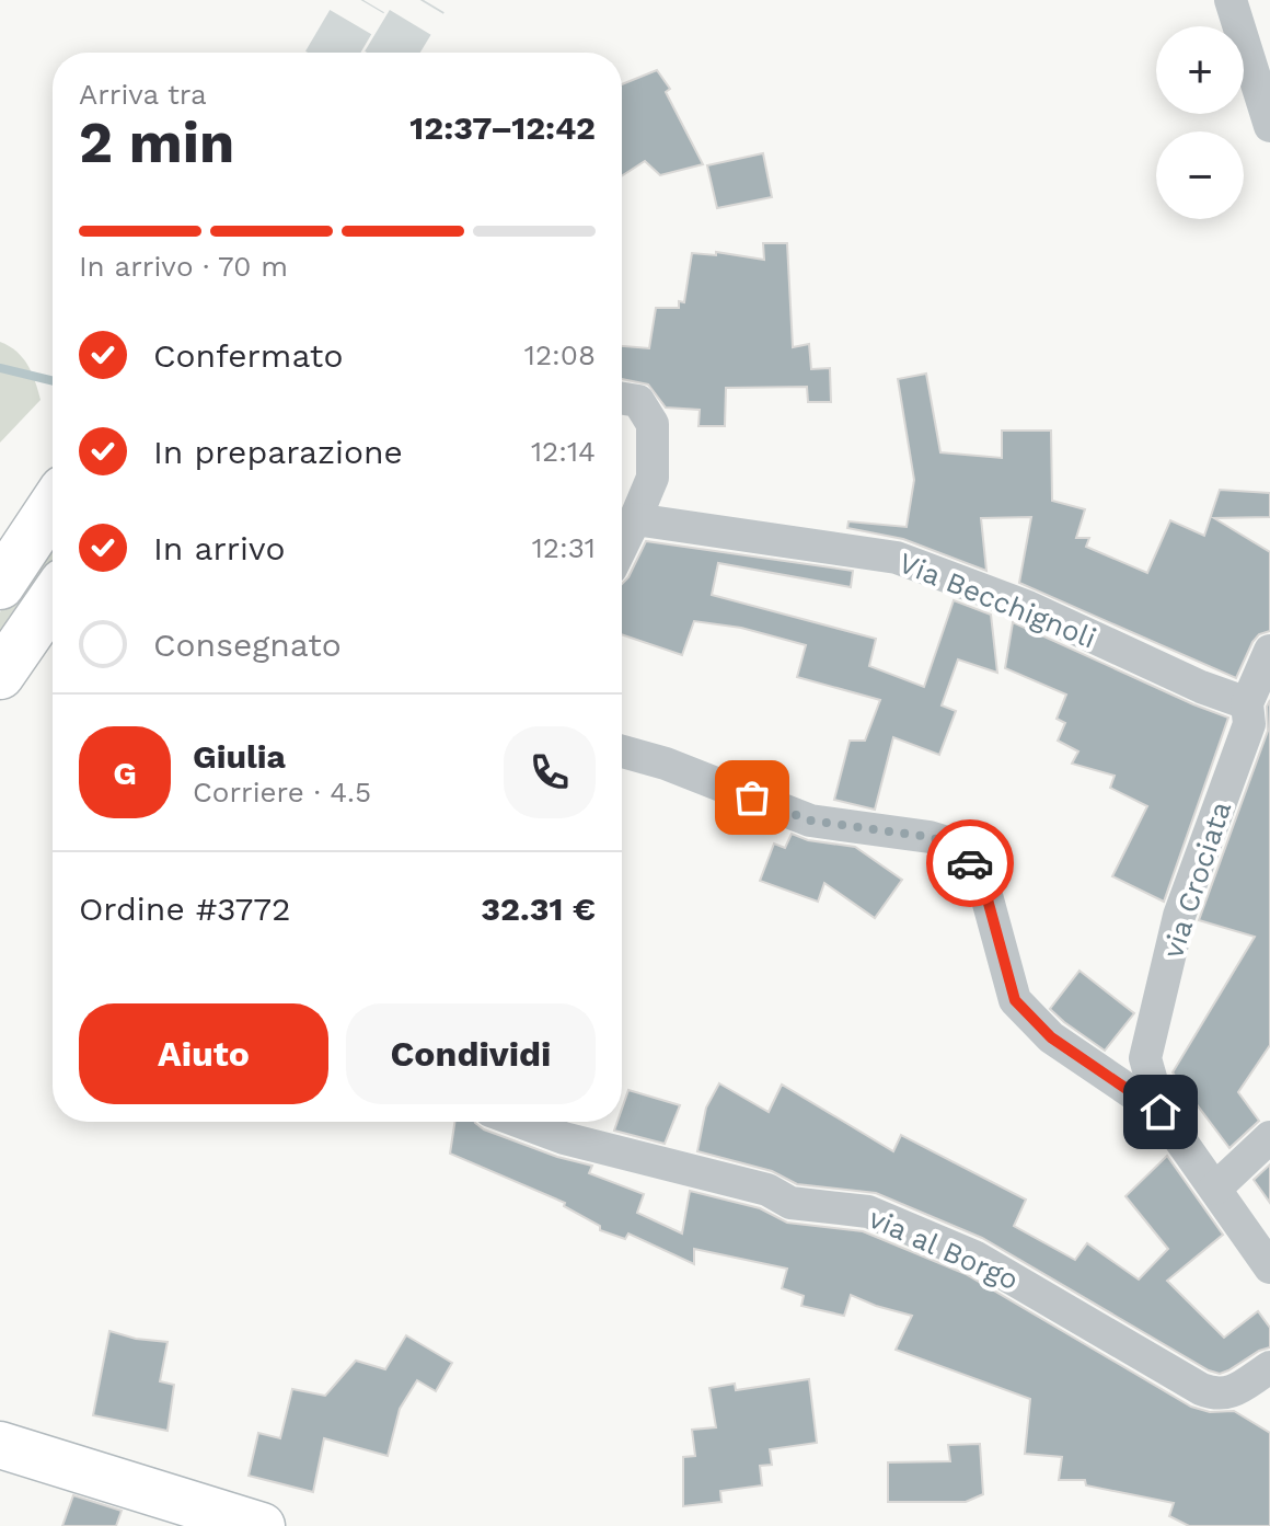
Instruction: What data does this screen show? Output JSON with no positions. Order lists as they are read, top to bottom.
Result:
{
  "streets": {
    "street": ["Via Becchignoli", "via Crociata", "via al Borgo"]
  },
  "crossings": [
    ["Via Becchignoli", "via Crociata"]
  ],
  "page": {
    "map_buttons": ["+", "−"],
    "heading": ["2 min", "Arriva tra", "12:37–12:42"],
    "panel": [
      "Giulia",
      "Corriere · 4.5",
      "Ordine #3772",
      "32.31 €"
    ],
    "bar": "In arrivo · 70 m",
    "list": [
      ["Confermato", "12:08"],
      ["In preparazione", "12:14"],
      ["In arrivo", "12:31"],
      "Consegnato"
    ],
    "round": "G",
    "buttons": ["Aiuto", "Condividi"]
  }
}
